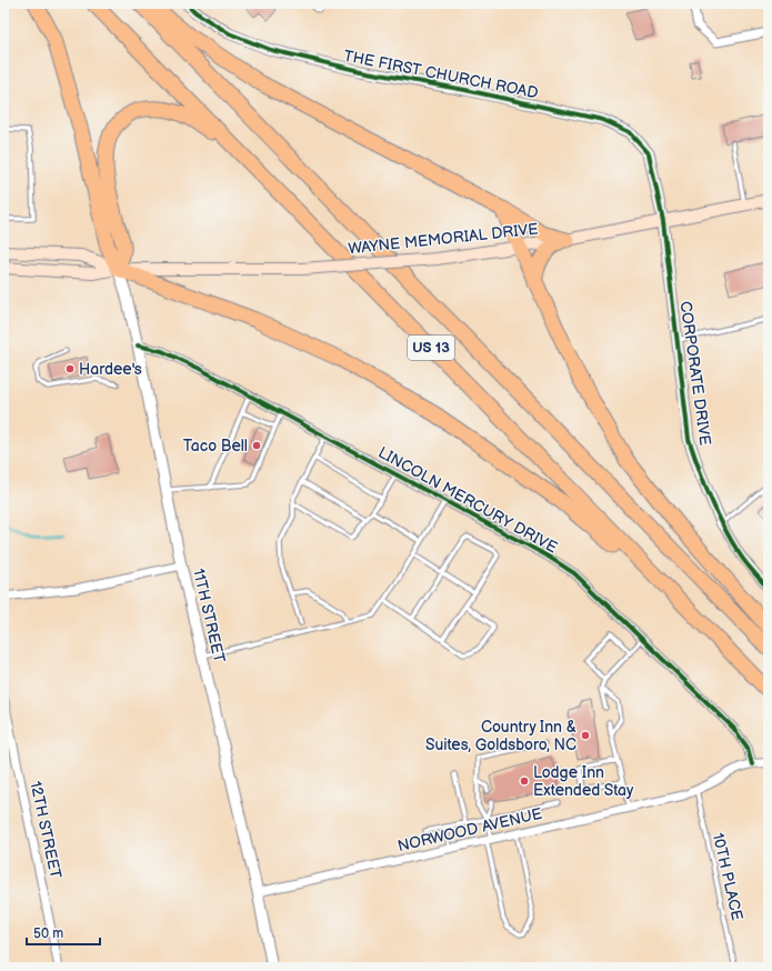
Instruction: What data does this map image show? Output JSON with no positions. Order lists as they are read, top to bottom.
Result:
{
  "streets": {
    "highway": ["US 13"],
    "main road": ["WAYNE MEMORIAL DRIVE"],
    "street": [
      "THE FIRST CHURCH ROAD",
      "CORPORATE DRIVE",
      "LINCOLN MERCURY DRIVE",
      "11TH STREET",
      "12TH STREET",
      "NORWOOD AVENUE"
    ],
    "lane": ["10TH PLACE"]
  },
  "crossings": [
    ["THE FIRST CHURCH ROAD", "WAYNE MEMORIAL DRIVE"],
    ["THE FIRST CHURCH ROAD", "CORPORATE DRIVE"],
    ["WAYNE MEMORIAL DRIVE", "CORPORATE DRIVE"],
    ["WAYNE MEMORIAL DRIVE", "11TH STREET"],
    ["LINCOLN MERCURY DRIVE", "11TH STREET"],
    ["LINCOLN MERCURY DRIVE", "NORWOOD AVENUE"],
    ["11TH STREET", "NORWOOD AVENUE"],
    ["NORWOOD AVENUE", "10TH PLACE"]
  ],
  "places": [
    "Hardee's",
    "Taco Bell",
    "Country Inn & Suites, Goldsboro, NC",
    "Lodge Inn Extended Stay"
  ],
  "scale_bar": "50 m"
}
